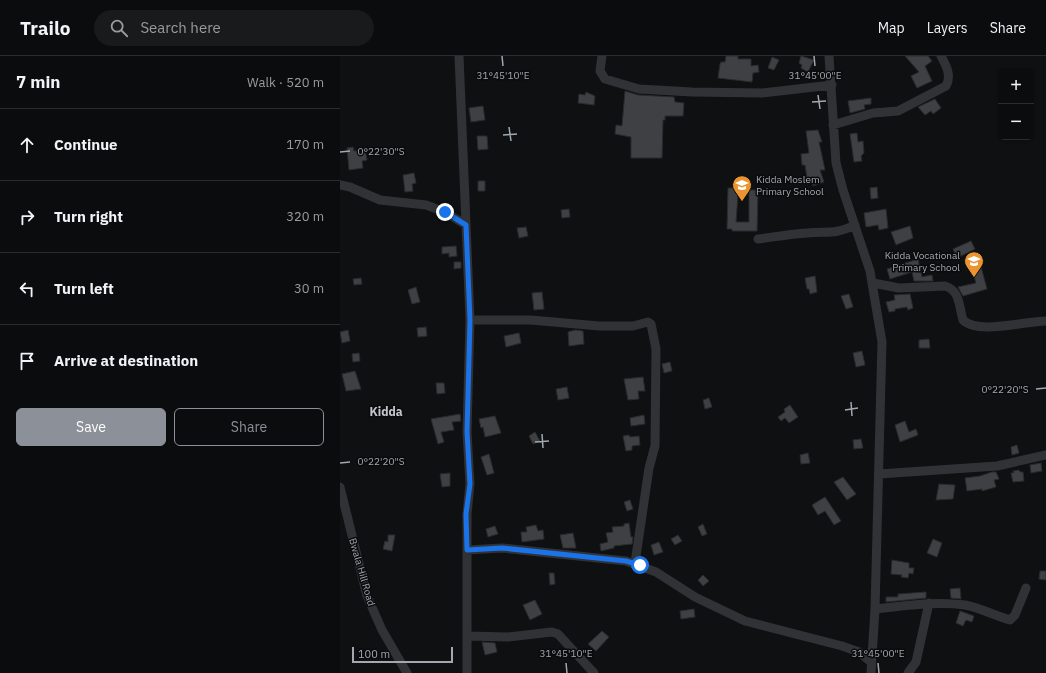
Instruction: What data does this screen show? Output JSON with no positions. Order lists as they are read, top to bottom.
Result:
{
  "streets": {
    "street": ["Bwala Hill Road"]
  },
  "districts": ["Kidda"],
  "places": {
    "school or university": ["Kidda Moslem Primary School", "Kidda Vocational Primary School"]
  },
  "scale_bar": "100 m",
  "page": {
    "header": "Trailo",
    "search": "Search here",
    "nav": ["Map", "Layers", "Share"],
    "heading": ["7 min", "Walk · 520 m"],
    "map_buttons": ["+", "−"],
    "list": [
      ["Continue", "170 m"],
      ["Turn right", "320 m"],
      ["Turn left", "30 m"],
      "Arrive at destination"
    ],
    "buttons": ["Save", "Share"],
    "scale": "100 m"
  },
  "coordinates": [
    "31°45'10\"E",
    "31°45'00\"E",
    "0°22'30\"S",
    "0°22'20\"S"
  ]
}
